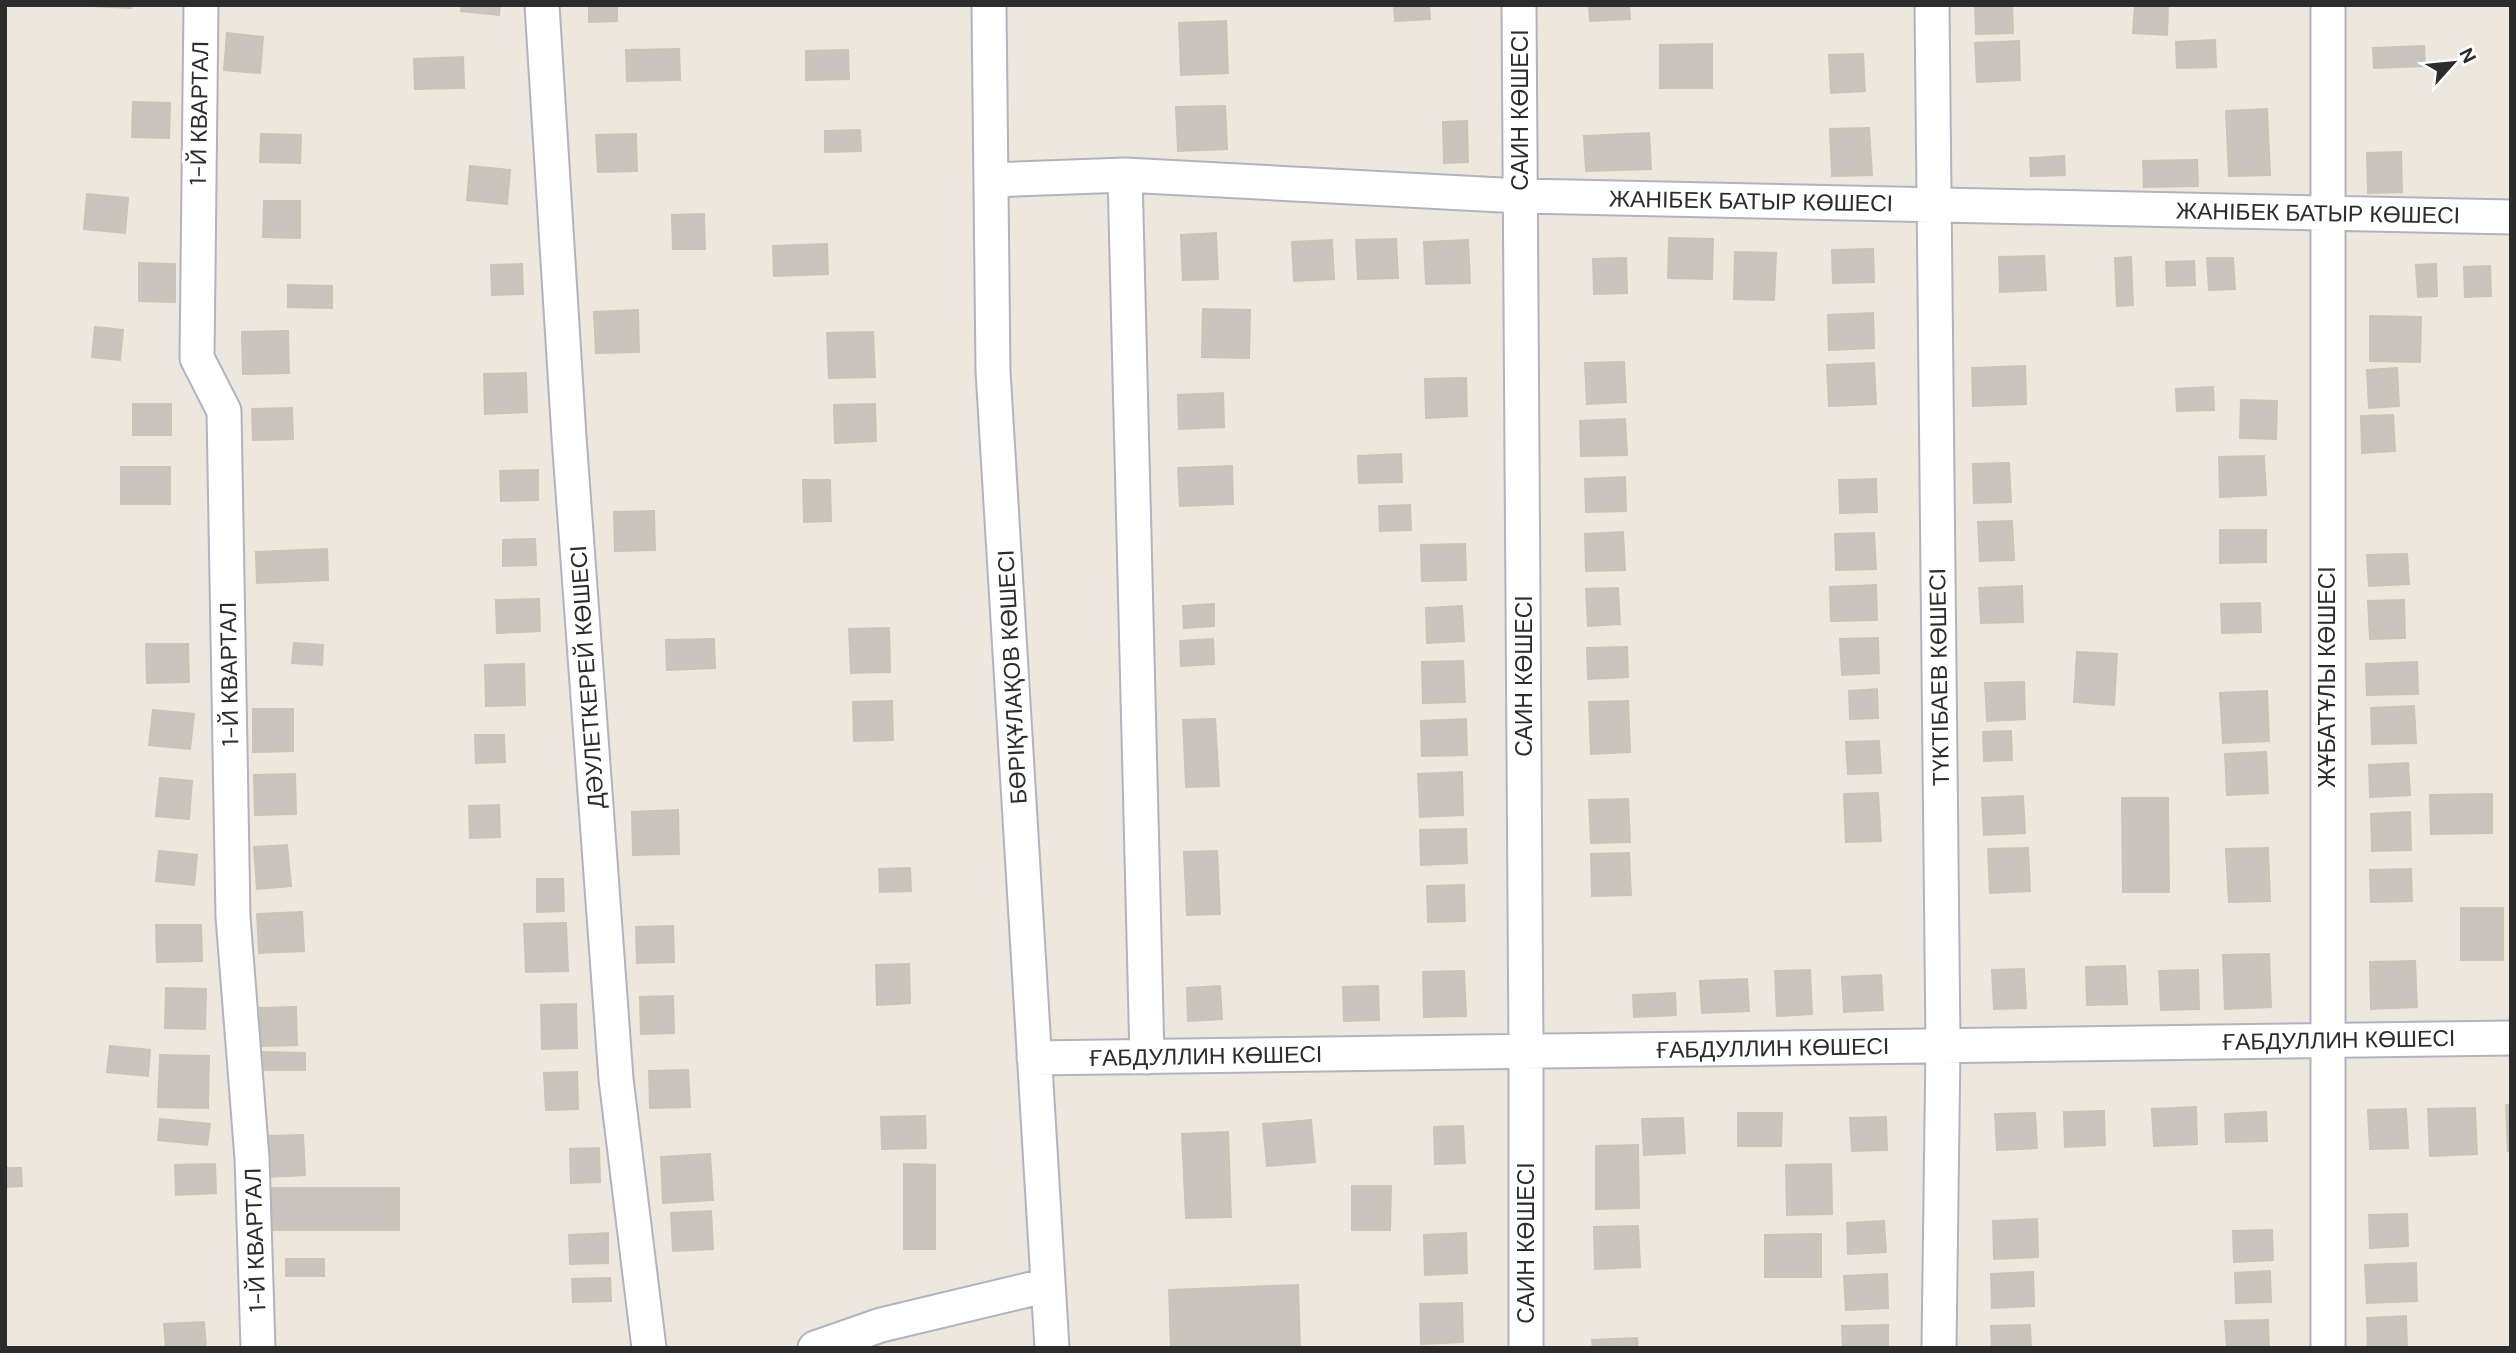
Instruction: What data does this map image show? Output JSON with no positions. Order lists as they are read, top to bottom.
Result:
{
  "streets": {
    "street": [
      "САИН КӨШЕСІ",
      "1-Й КВАРТАЛ",
      "ЖАНІБЕК БАТЫР КӨШЕСІ",
      "ДӘУЛЕТКЕРЕЙ КӨШЕСІ",
      "БӨРІҚҰЛАҚОВ КӨШЕСІ",
      "ТҮКТІБАЕВ КӨШЕСІ",
      "ЖҰБАТҰЛЫ КӨШЕСІ",
      "ҒАБДУЛЛИН КӨШЕСІ"
    ]
  },
  "crossings": [
    ["САИН КӨШЕСІ", "ЖАНІБЕК БАТЫР КӨШЕСІ"],
    ["САИН КӨШЕСІ", "ҒАБДУЛЛИН КӨШЕСІ"],
    ["ЖАНІБЕК БАТЫР КӨШЕСІ", "БӨРІҚҰЛАҚОВ КӨШЕСІ"],
    ["ЖАНІБЕК БАТЫР КӨШЕСІ", "ТҮКТІБАЕВ КӨШЕСІ"],
    ["ЖАНІБЕК БАТЫР КӨШЕСІ", "ЖҰБАТҰЛЫ КӨШЕСІ"],
    ["БӨРІҚҰЛАҚОВ КӨШЕСІ", "ҒАБДУЛЛИН КӨШЕСІ"],
    ["ТҮКТІБАЕВ КӨШЕСІ", "ҒАБДУЛЛИН КӨШЕСІ"],
    ["ЖҰБАТҰЛЫ КӨШЕСІ", "ҒАБДУЛЛИН КӨШЕСІ"]
  ],
  "north": "top right"
}
